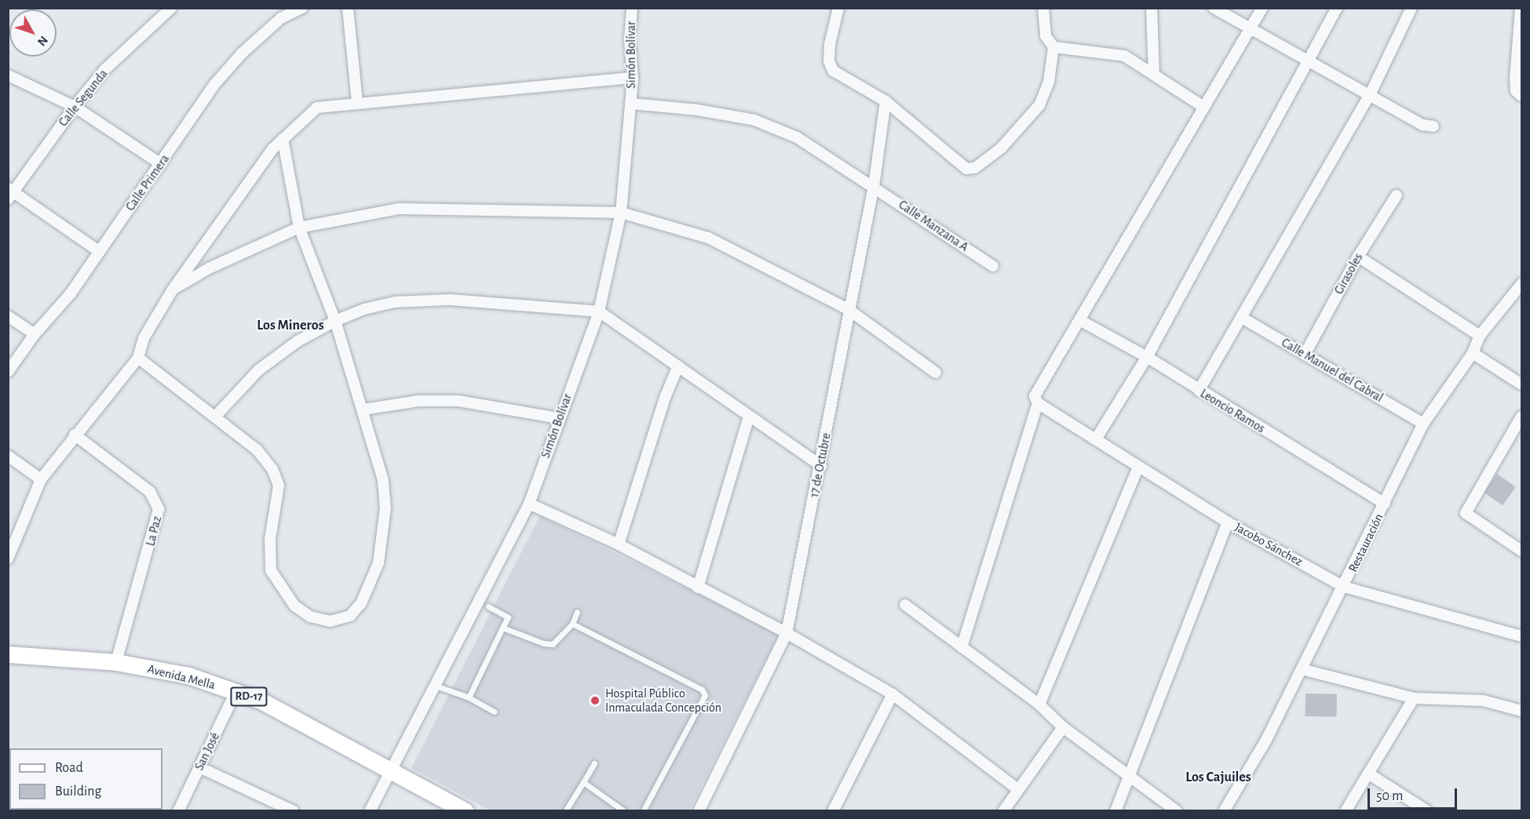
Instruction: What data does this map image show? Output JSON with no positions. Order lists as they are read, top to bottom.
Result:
{
  "streets": {
    "main road": ["Avenida Mella", "RD-17"],
    "street": [
      "Simón Bolívar",
      "Calle Segunda",
      "Calle Primera",
      "Calle Manzana A",
      "Girasoles",
      "Calle Manuel del Cabral",
      "Leoncio Ramos",
      "17 de Octubre",
      "La Paz",
      "Restauración",
      "Jacobo Sánchez",
      "San José"
    ]
  },
  "crossings": [
    ["Simón Bolívar", "Calle Manzana A"],
    ["Simón Bolívar", "Avenida Mella"],
    ["Calle Manzana A", "17 de Octubre"],
    ["Girasoles", "Calle Manuel del Cabral"],
    ["Calle Manuel del Cabral", "Restauración"],
    ["Leoncio Ramos", "Restauración"],
    ["La Paz", "Avenida Mella"],
    ["Restauración", "Jacobo Sánchez"],
    ["Avenida Mella", "San José"]
  ],
  "districts": ["Los Mineros", "Los Cajuiles"],
  "places": ["Hospital Público Inmaculada Concepción"],
  "legend": ["Road", "Building"],
  "scale_bar": "50 m",
  "north": "bottom right"
}
